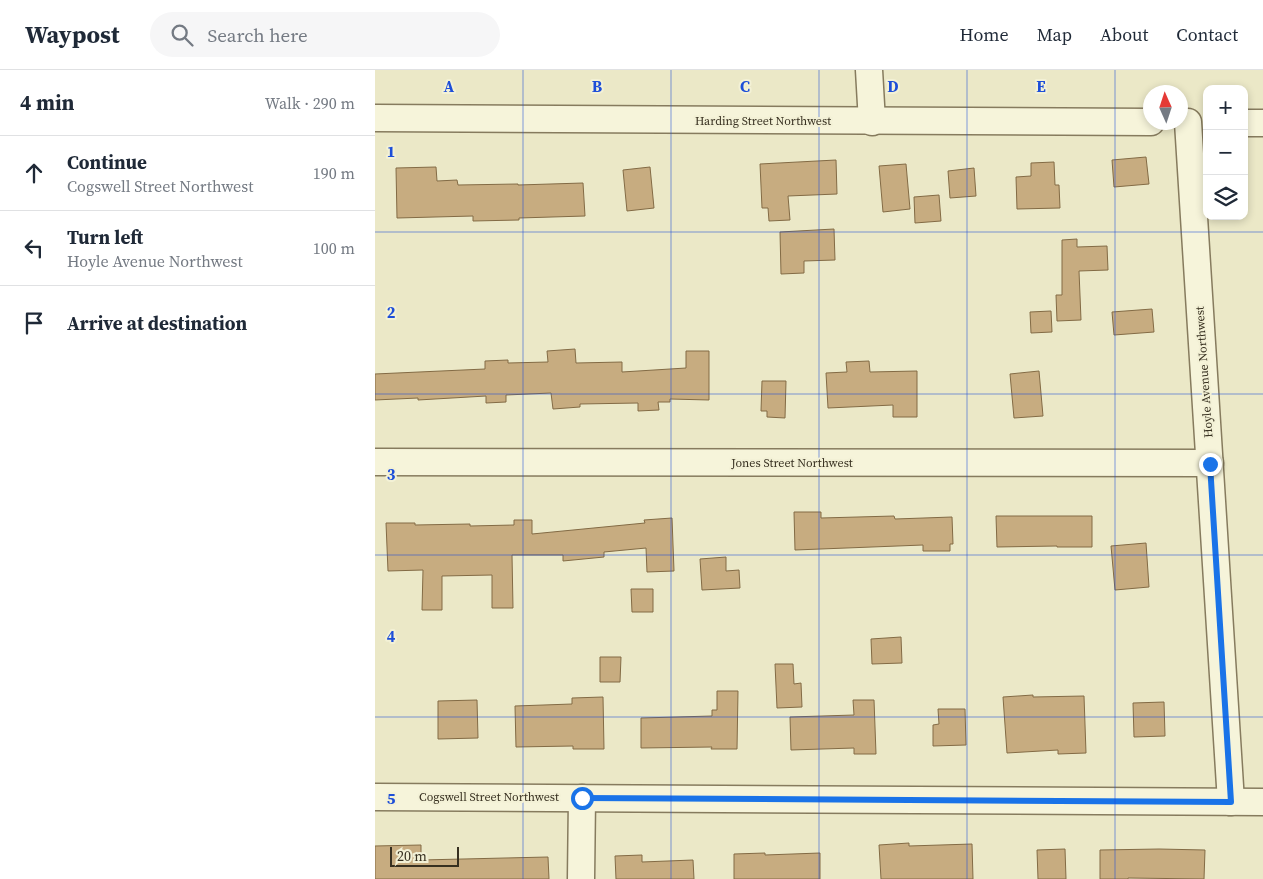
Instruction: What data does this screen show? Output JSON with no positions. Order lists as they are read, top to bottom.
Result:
{
  "streets": {
    "street": [
      "Harding Street Northwest",
      "Hoyle Avenue Northwest",
      "Jones Street Northwest",
      "Cogswell Street Northwest"
    ]
  },
  "crossings": [
    ["Hoyle Avenue Northwest", "Jones Street Northwest"],
    ["Hoyle Avenue Northwest", "Cogswell Street Northwest"]
  ],
  "scale_bar": "20 m",
  "north": "top",
  "page": {
    "header": "Waypost",
    "search": "Search here",
    "nav": [
      "Home",
      "Map",
      "About",
      "Contact"
    ],
    "heading": ["4 min", "Walk · 290 m"],
    "map_buttons": ["+", "−"],
    "list": [
      ["Continue", "Cogswell Street Northwest", "190 m"],
      ["Turn left", "Hoyle Avenue Northwest", "100 m"],
      "Arrive at destination"
    ],
    "scale": "20 m"
  },
  "grid": {
    "columns": [
      "A",
      "B",
      "C",
      "D",
      "E"
    ],
    "rows": [
      "1",
      "2",
      "3",
      "4",
      "5"
    ]
  }
}
